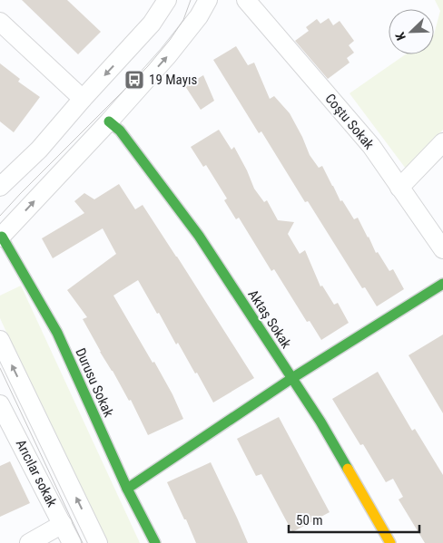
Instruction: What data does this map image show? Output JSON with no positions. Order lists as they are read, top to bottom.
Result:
{
  "streets": {
    "street": [
      "Coştu Sokak",
      "Aktaş Sokak",
      "Durusu Sokak",
      "Arıcılar sokak"
    ]
  },
  "places": {
    "bus stop": ["19 Mayıs"]
  },
  "scale_bar": "50 m",
  "north": "bottom left"
}
